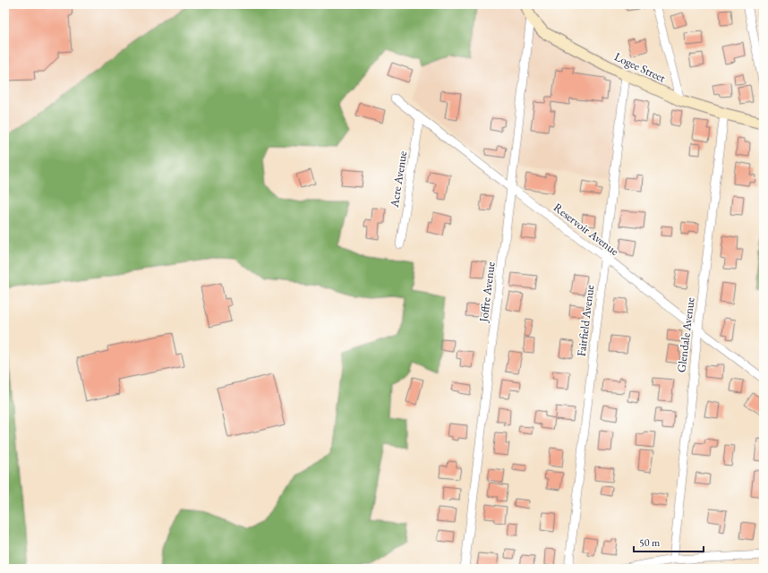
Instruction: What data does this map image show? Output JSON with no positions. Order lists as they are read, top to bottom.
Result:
{
  "streets": {
    "street": [
      "Logee Street",
      "Acre Avenue",
      "Reservoir Avenue",
      "Joffre Avenue",
      "Fairfield Avenue",
      "Glendale Avenue"
    ]
  },
  "crossings": [
    ["Logee Street", "Joffre Avenue"],
    ["Logee Street", "Fairfield Avenue"],
    ["Logee Street", "Glendale Avenue"],
    ["Acre Avenue", "Reservoir Avenue"],
    ["Reservoir Avenue", "Joffre Avenue"],
    ["Reservoir Avenue", "Fairfield Avenue"],
    ["Reservoir Avenue", "Glendale Avenue"]
  ],
  "scale_bar": "50 m"
}
